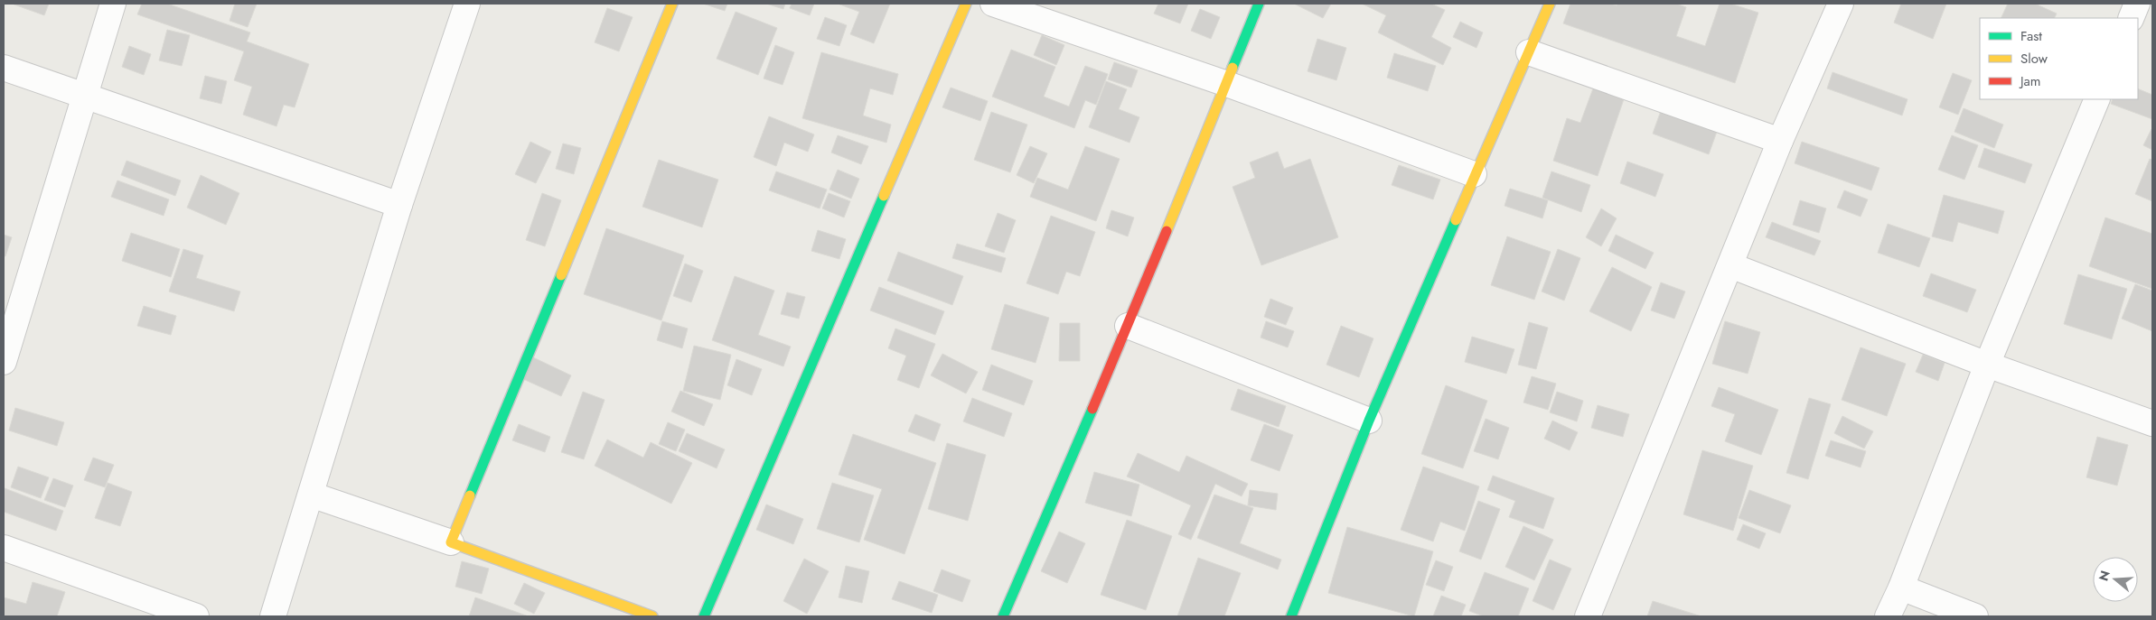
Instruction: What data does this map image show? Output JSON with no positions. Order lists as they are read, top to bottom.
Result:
{
  "legend": ["Fast", "Slow", "Jam"],
  "north": "left"
}
